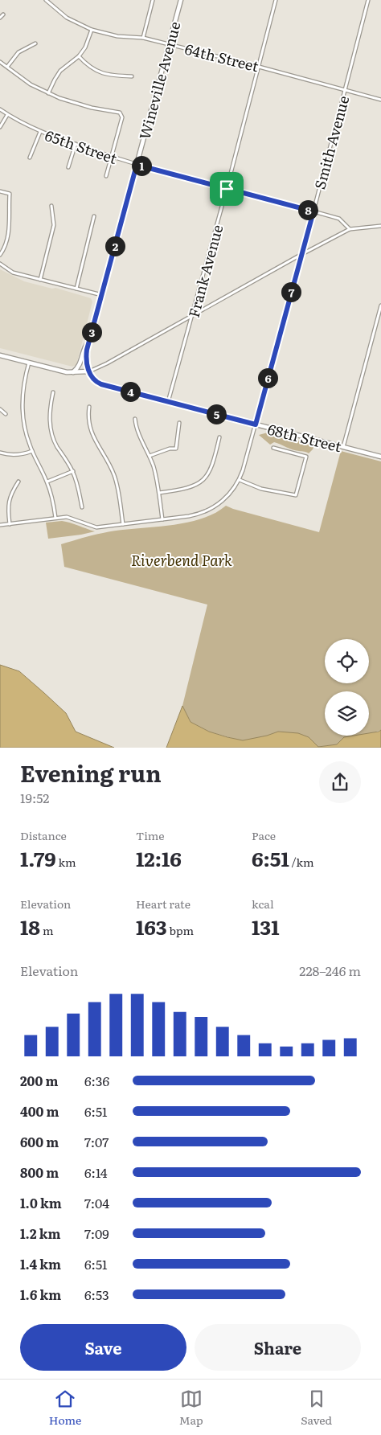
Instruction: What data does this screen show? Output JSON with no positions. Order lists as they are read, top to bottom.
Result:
{
  "streets": {
    "street": [
      "64th Street",
      "Wineville Avenue",
      "Smith Avenue",
      "65th Street",
      "Frank Avenue",
      "68th Street"
    ]
  },
  "crossings": [
    ["64th Street", "Wineville Avenue"],
    ["64th Street", "Smith Avenue"],
    ["64th Street", "Frank Avenue"],
    ["Wineville Avenue", "65th Street"],
    ["Wineville Avenue", "68th Street"],
    ["Smith Avenue", "65th Street"],
    ["Smith Avenue", "68th Street"],
    ["65th Street", "Frank Avenue"],
    ["Frank Avenue", "68th Street"]
  ],
  "parks": ["Riverbend Park"],
  "page": {
    "pins": [
      "1",
      "8",
      "2",
      "7",
      "3",
      "6",
      "4",
      "5"
    ],
    "heading": ["Evening run", "19:52"],
    "stats": [
      ["Distance", "1.79 km"],
      ["Time", "12:16"],
      ["Pace", "6:51 /km"],
      ["Elevation", "18 m"],
      ["Heart rate", "163 bpm"],
      ["kcal", "131"]
    ],
    "chart": ["Elevation", "228–246 m"],
    "list": [
      {
        "name": "200 m",
        "note": "6:36"
      },
      {
        "name": "400 m",
        "note": "6:51"
      },
      {
        "name": "600 m",
        "note": "7:07"
      },
      {
        "name": "800 m",
        "note": "6:14"
      },
      {
        "name": "1.0 km",
        "note": "7:04"
      },
      {
        "name": "1.2 km",
        "note": "7:09"
      },
      {
        "name": "1.4 km",
        "note": "6:51"
      },
      {
        "name": "1.6 km",
        "note": "6:53"
      }
    ],
    "buttons": ["Save", "Share"],
    "tabs": ["Home", "Map", "Saved"]
  }
}
